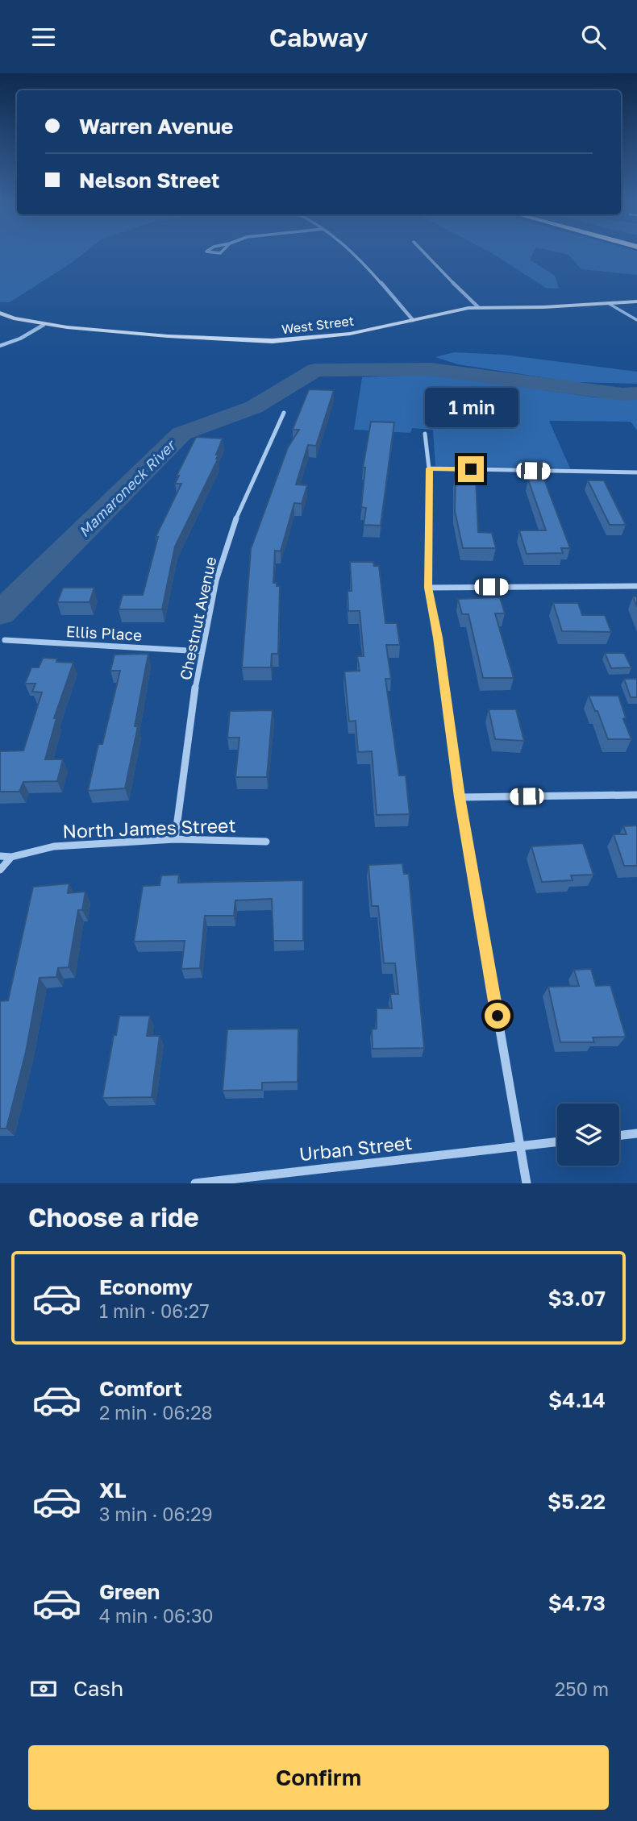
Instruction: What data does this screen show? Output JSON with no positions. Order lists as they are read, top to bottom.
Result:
{
  "streets": {
    "street": [
      "West Street",
      "Chestnut Avenue",
      "Ellis Place",
      "North James Street",
      "Urban Street"
    ]
  },
  "crossings": [
    ["Chestnut Avenue", "Ellis Place"],
    ["Chestnut Avenue", "North James Street"]
  ],
  "water": ["Mamaroneck River"],
  "page": {
    "header": "Cabway",
    "banner": ["Warren Avenue", "Nelson Street"],
    "bubble": "1 min",
    "heading": "Choose a ride",
    "list": [
      {
        "name": "Economy",
        "note": "1 min · 06:27",
        "value": "$3.07"
      },
      {
        "name": "Comfort",
        "note": "2 min · 06:28",
        "value": "$4.14"
      },
      {
        "name": "XL",
        "note": "3 min · 06:29",
        "value": "$5.22"
      },
      {
        "name": "Green",
        "note": "4 min · 06:30",
        "value": "$4.73"
      }
    ],
    "pay": ["Cash", "250 m"],
    "buttons": "Confirm"
  }
}
